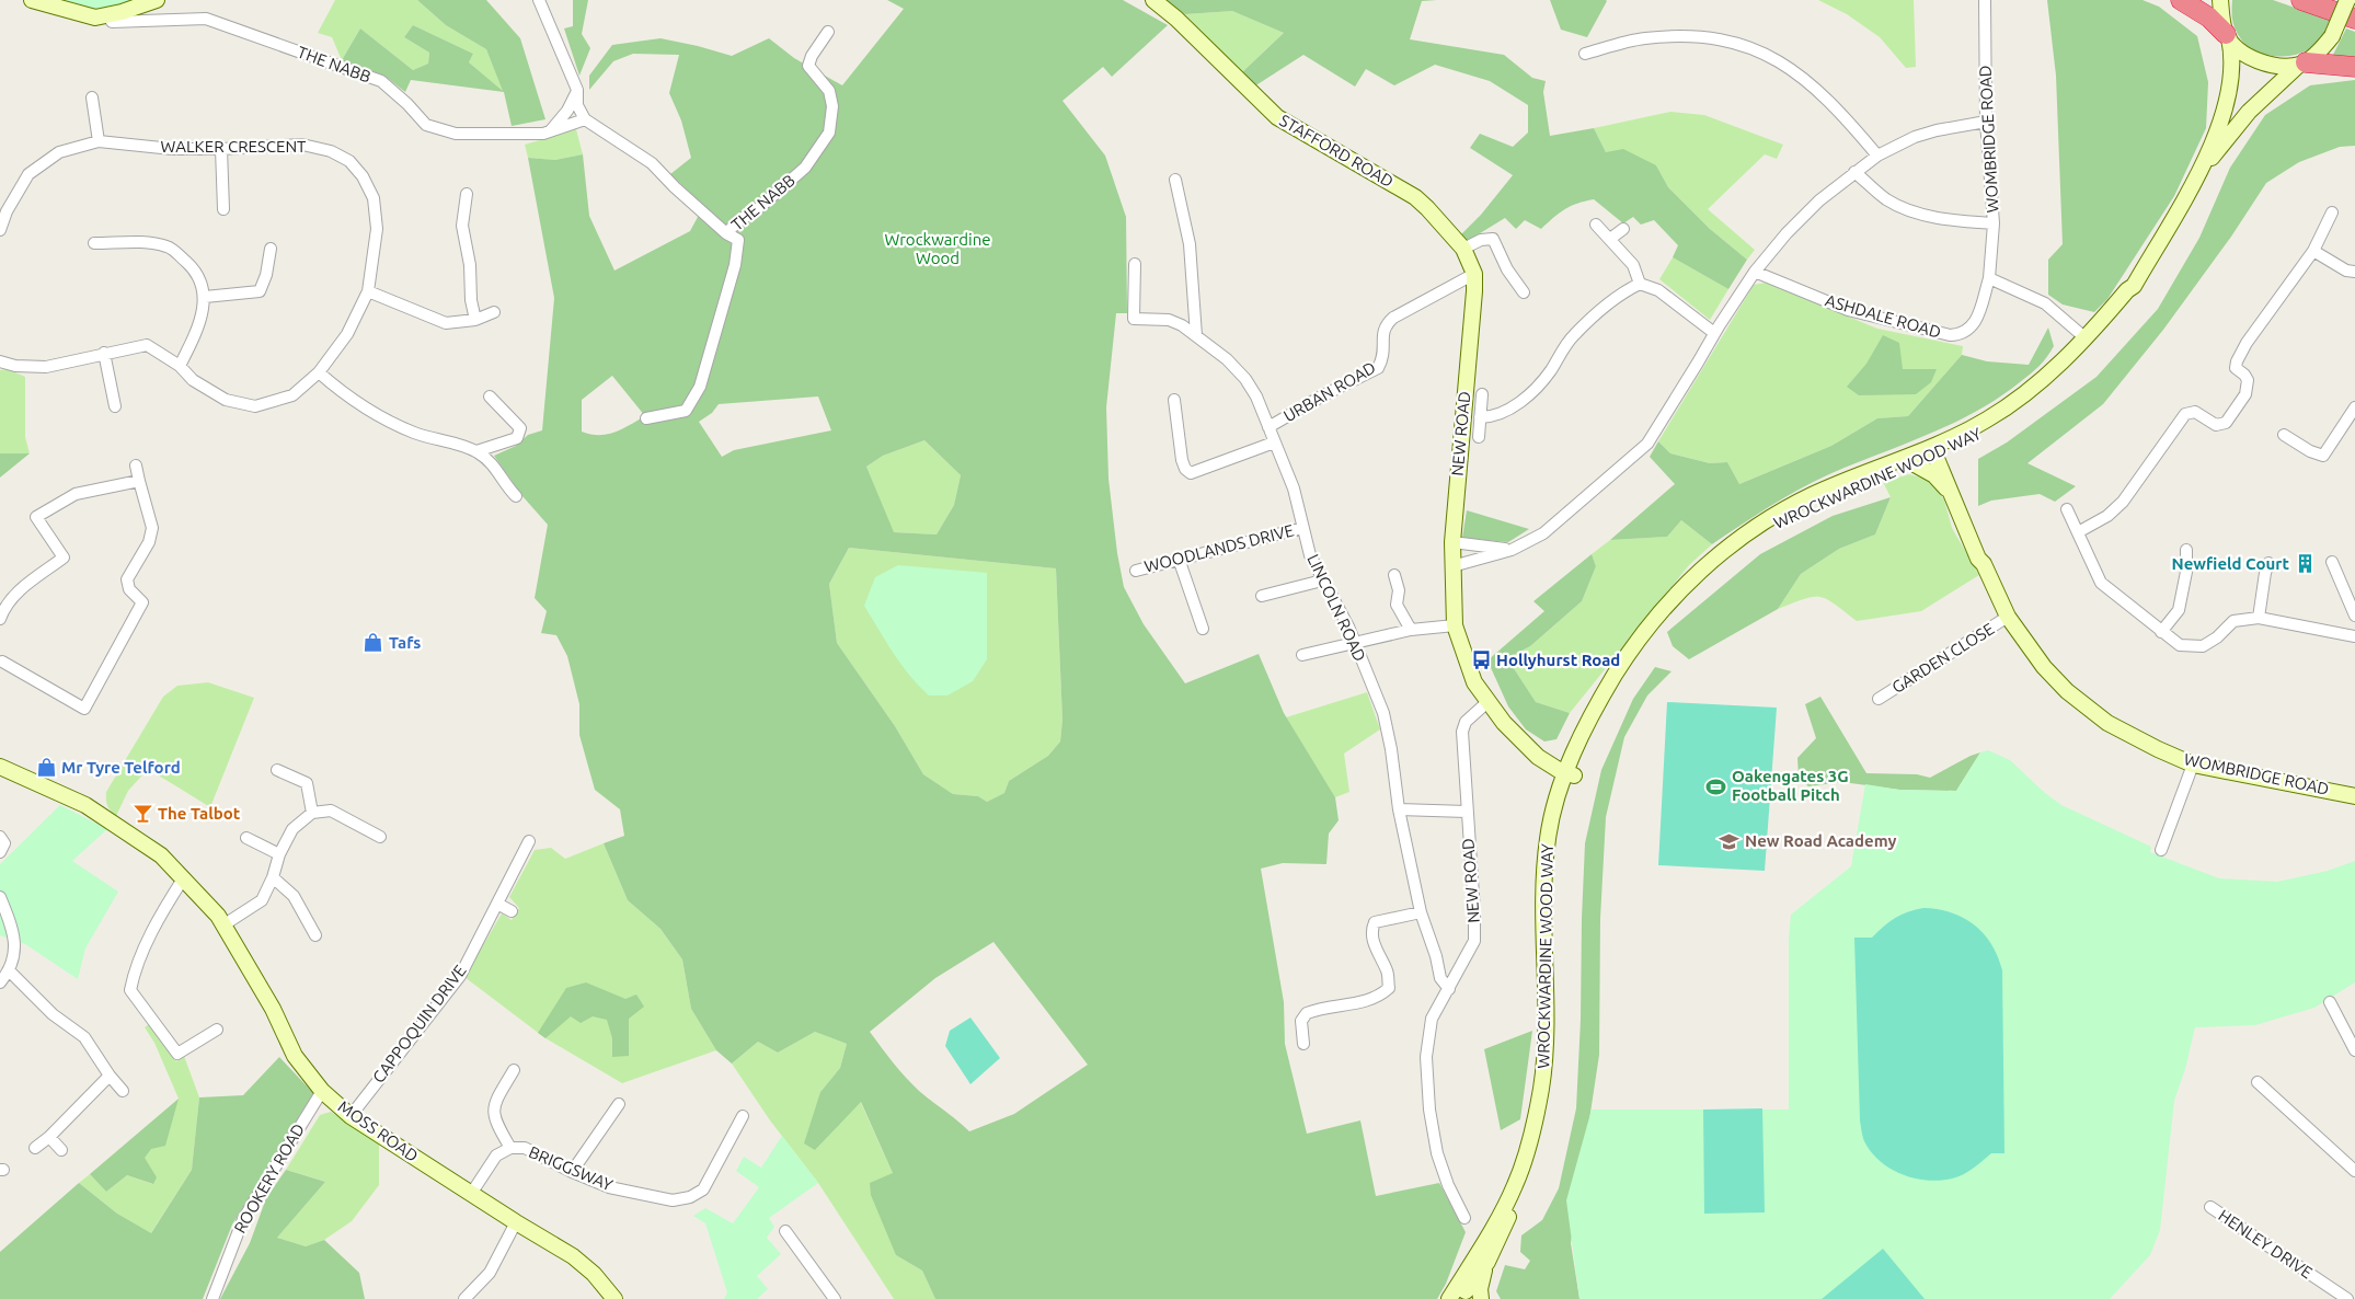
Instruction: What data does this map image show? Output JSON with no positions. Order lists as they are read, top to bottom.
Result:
{
  "streets": {
    "main road": [
      "WOMBRIDGE ROAD",
      "STAFFORD ROAD",
      "NEW ROAD",
      "WROCKWARDINE WOOD WAY",
      "MOSS ROAD"
    ],
    "street": [
      "THE NABB",
      "WALKER CRESCENT",
      "ASHDALE ROAD",
      "URBAN ROAD",
      "WOODLANDS DRIVE",
      "LINCOLN ROAD",
      "GARDEN CLOSE",
      "CAPPOQUIN DRIVE",
      "BRIGGSWAY",
      "ROOKERY ROAD",
      "HENLEY DRIVE"
    ]
  },
  "crossings": [
    ["WOMBRIDGE ROAD", "ASHDALE ROAD"],
    ["WOMBRIDGE ROAD", "WROCKWARDINE WOOD WAY"],
    ["WOMBRIDGE ROAD", "GARDEN CLOSE"],
    ["STAFFORD ROAD", "NEW ROAD"],
    ["URBAN ROAD", "NEW ROAD"],
    ["URBAN ROAD", "LINCOLN ROAD"],
    ["NEW ROAD", "WROCKWARDINE WOOD WAY"],
    ["NEW ROAD", "LINCOLN ROAD"],
    ["WOODLANDS DRIVE", "LINCOLN ROAD"],
    ["CAPPOQUIN DRIVE", "MOSS ROAD"],
    ["MOSS ROAD", "BRIGGSWAY"],
    ["MOSS ROAD", "ROOKERY ROAD"]
  ],
  "parks": ["Wrockwardine Wood"],
  "places": {
    "building": ["Newfield Court"],
    "shop": ["Tafs", "Mr Tyre Telford"],
    "bus stop": ["Hollyhurst Road"],
    "sports": ["Oakengates 3G Football Pitch"],
    "bar": ["The Talbot"],
    "school or university": ["New Road Academy"]
  }
}
